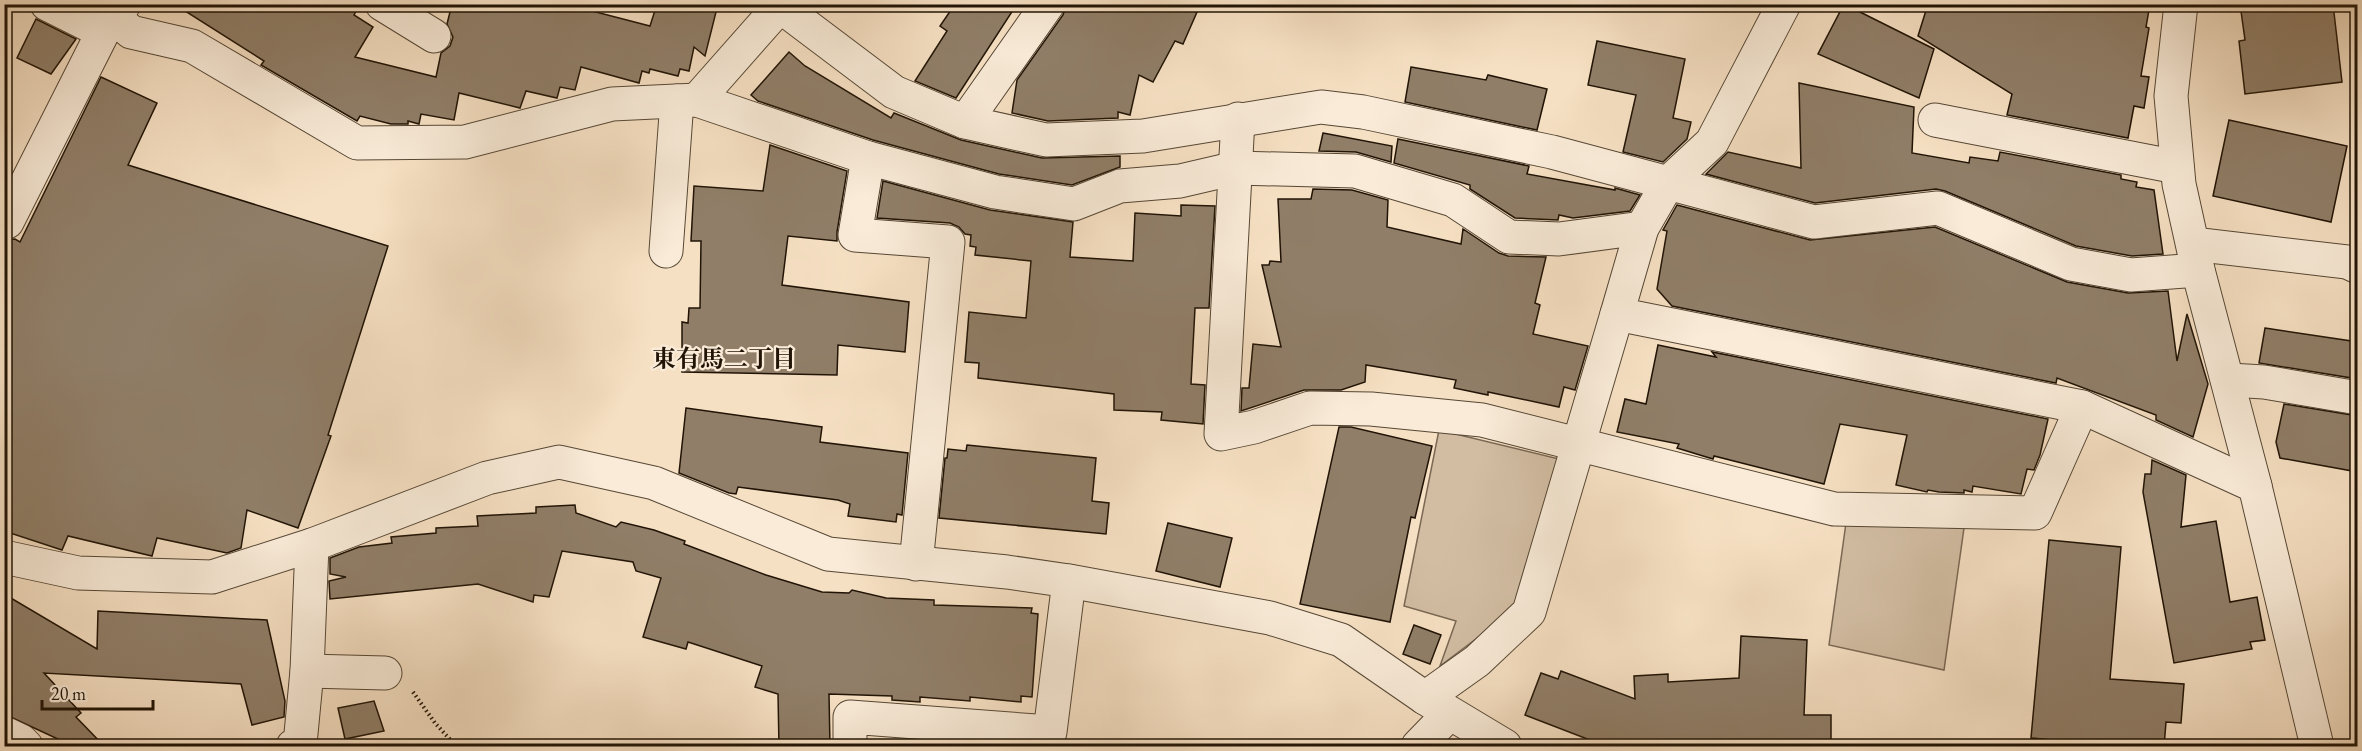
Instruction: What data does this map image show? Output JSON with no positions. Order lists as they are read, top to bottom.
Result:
{
  "districts": ["東有馬二丁目"],
  "scale_bar": "20 m"
}
